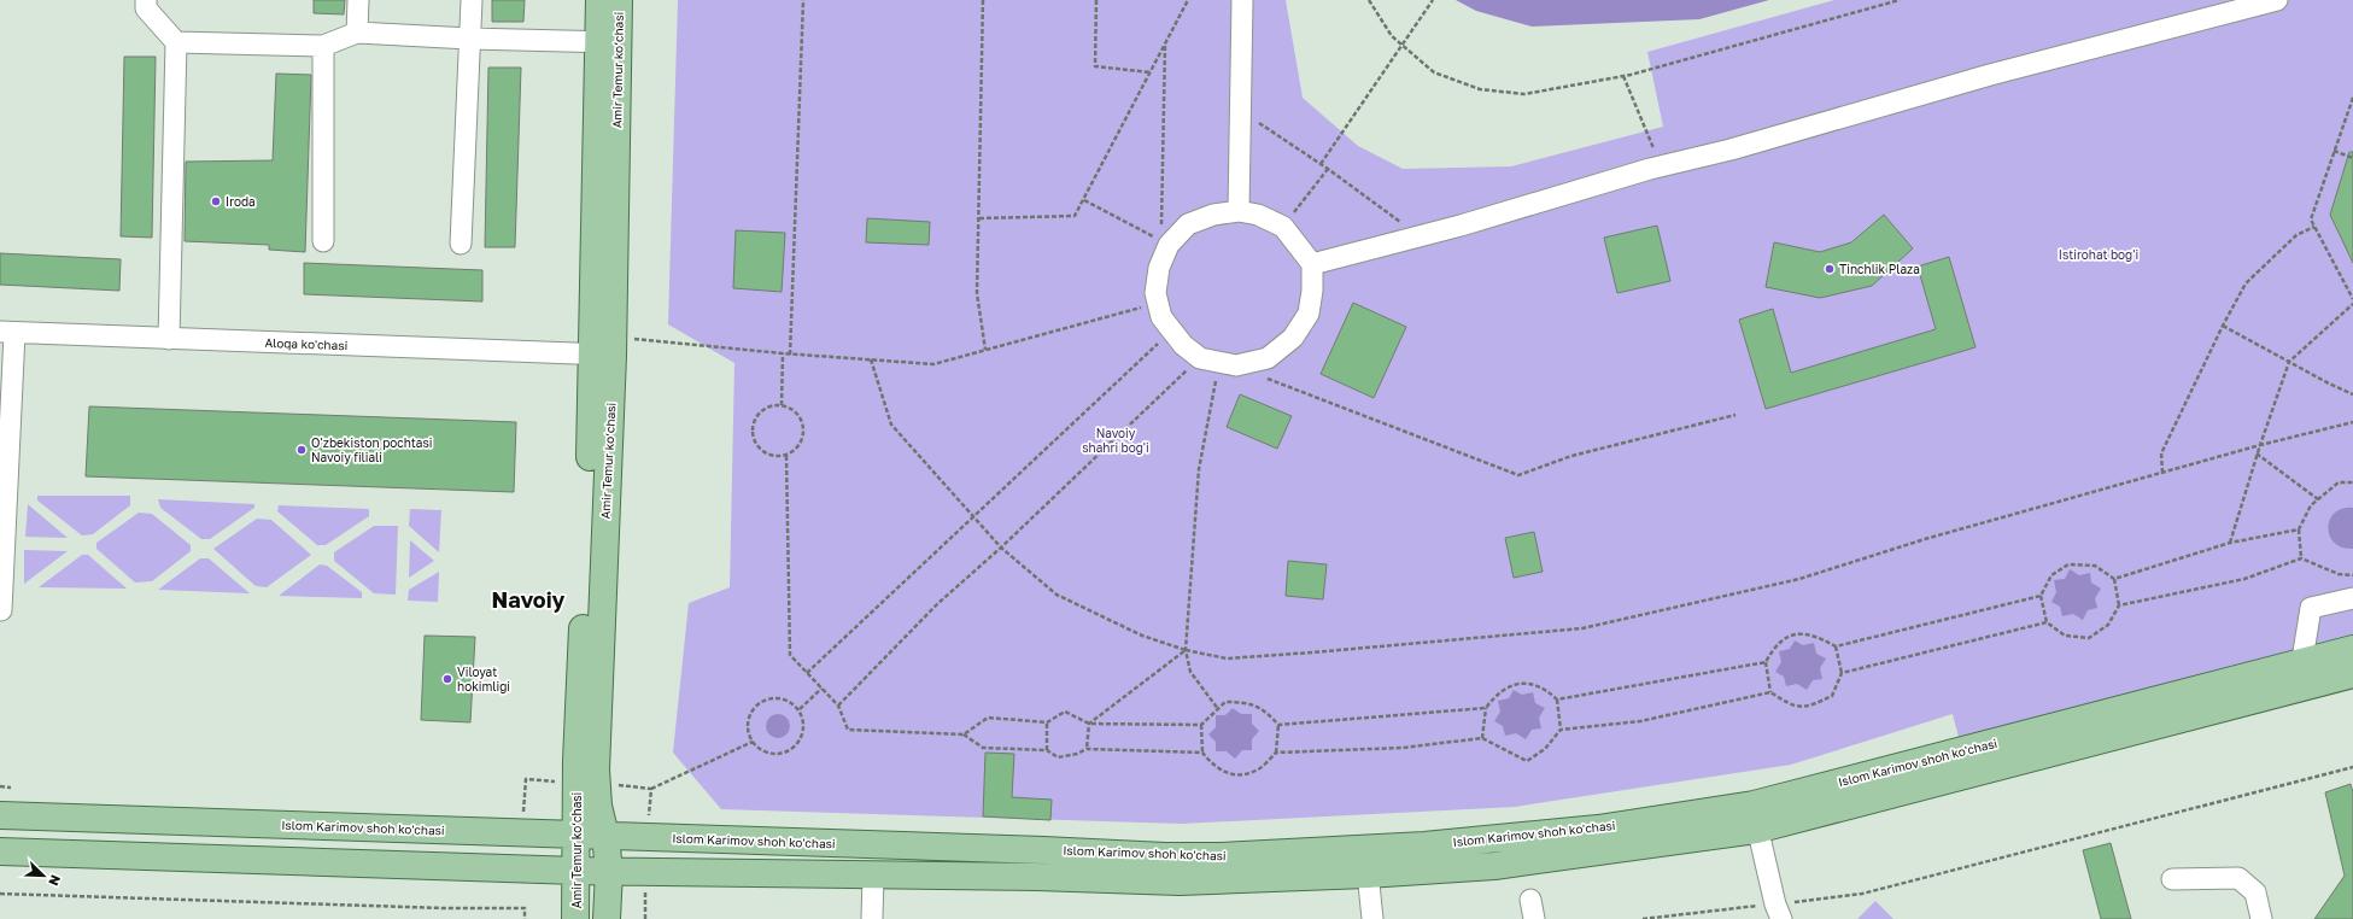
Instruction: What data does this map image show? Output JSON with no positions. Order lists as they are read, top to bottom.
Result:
{
  "streets": {
    "main road": ["Amir Temur ko‘chasi", "Islom Karimov shoh ko'chasi"],
    "street": ["Aloqa ko'chasi"]
  },
  "crossings": [
    ["Amir Temur ko‘chasi", "Aloqa ko'chasi"],
    ["Amir Temur ko‘chasi", "Islom Karimov shoh ko'chasi"]
  ],
  "districts": ["Navoiy"],
  "parks": ["Istirohat bog'i", "Navoiy shahri bog'i"],
  "places": [
    "Iroda",
    "Tinchlik Plaza",
    "O'zbekiston pochtasi Navoiy filiali",
    "Viloyat hokimligi"
  ],
  "north": "bottom right"
}
